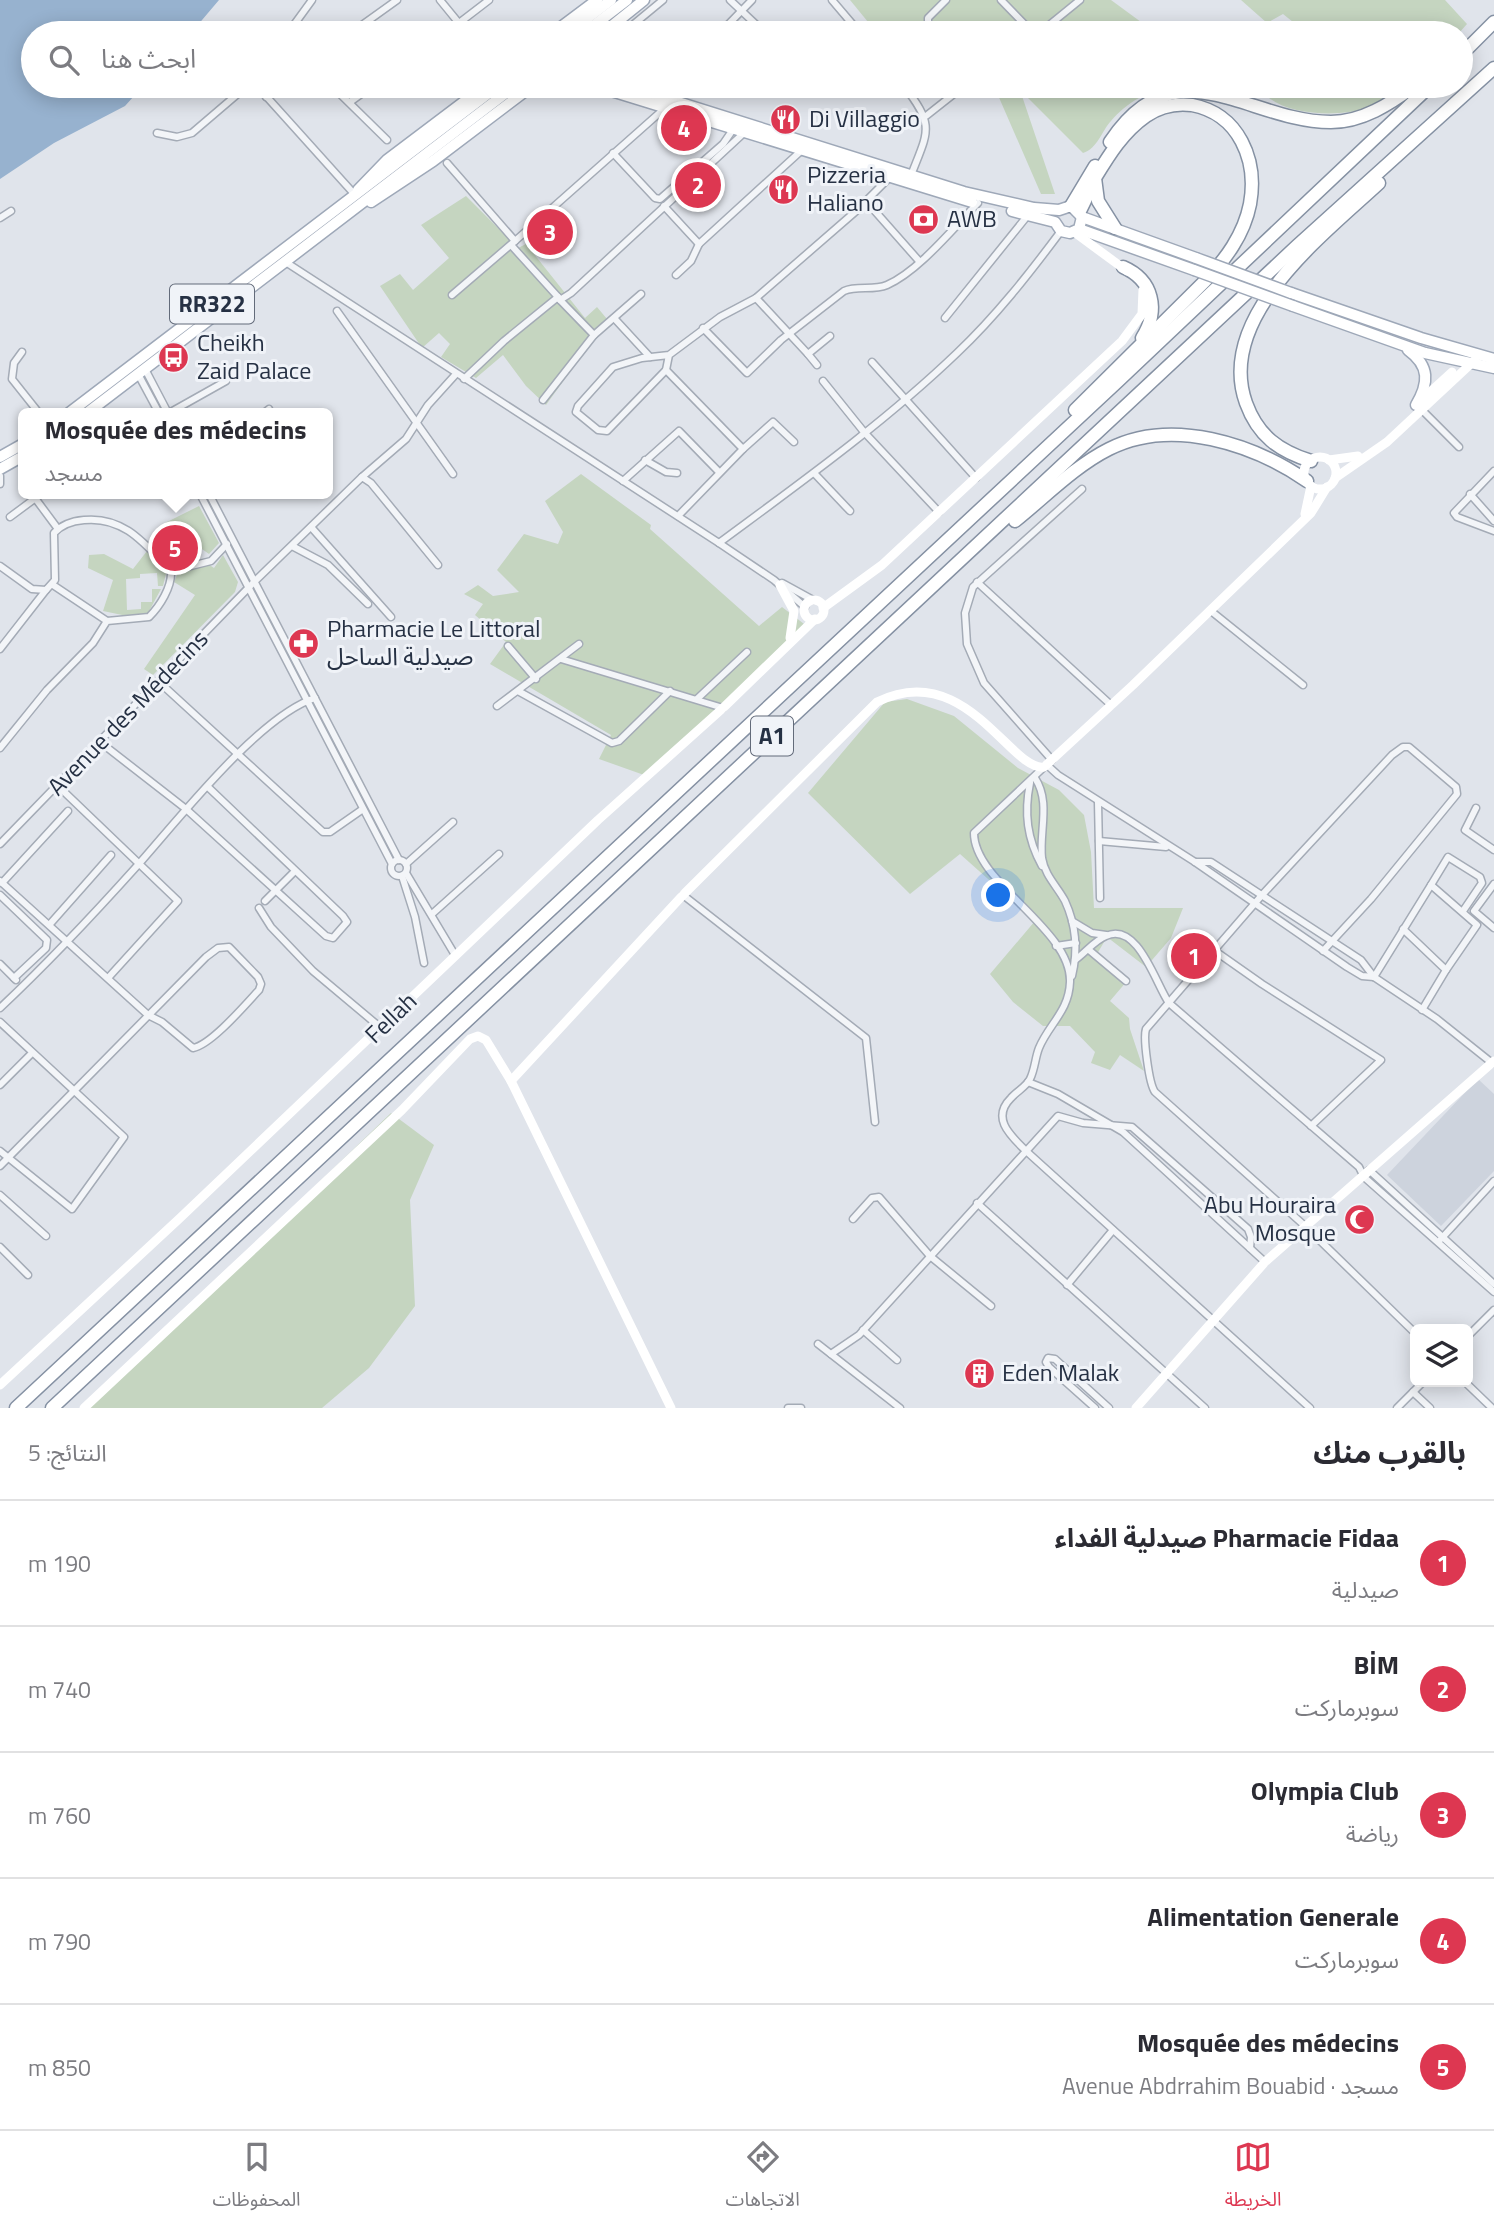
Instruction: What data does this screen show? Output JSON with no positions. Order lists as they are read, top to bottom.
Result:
{
  "streets": {
    "highway": ["A1"],
    "main road": ["RR322"],
    "street": ["Avenue des Médecins", "Fellah"]
  },
  "places": {
    "restaurant": ["Di Villaggio", "Pizzeria Haliano"],
    "bank": ["AWB"],
    "bus stop": ["Cheikh Zaid Palace"],
    "pharmacy": ["Pharmacie Le Littoral صيدلية الساحل"],
    "mosque": ["Abu Houraira Mosque"],
    "building": ["Eden Malak"]
  },
  "page": {
    "search": "ابحث هنا",
    "pins": [
      "4",
      "2",
      "3",
      "5",
      "1"
    ],
    "popup": ["Mosquée des médecins", "مسجد"],
    "heading": ["بالقرب منك", "النتائج: 5"],
    "list": [
      {
        "mark": "1",
        "name": "Pharmacie Fidaa صيدلية الفداء",
        "note": "صيدلية",
        "value": "190 m"
      },
      {
        "mark": "2",
        "name": "BİM",
        "note": "سوبرماركت",
        "value": "740 m"
      },
      {
        "mark": "3",
        "name": "Olympia Club",
        "note": "رياضة",
        "value": "760 m"
      },
      {
        "mark": "4",
        "name": "Alimentation Generale",
        "note": "سوبرماركت",
        "value": "790 m"
      },
      {
        "mark": "5",
        "name": "Mosquée des médecins",
        "note": "مسجد · Avenue Abdrrahim Bouabid",
        "value": "850 m"
      }
    ],
    "nav": ["الخريطة", "الاتجاهات", "المحفوظات"]
  }
}
